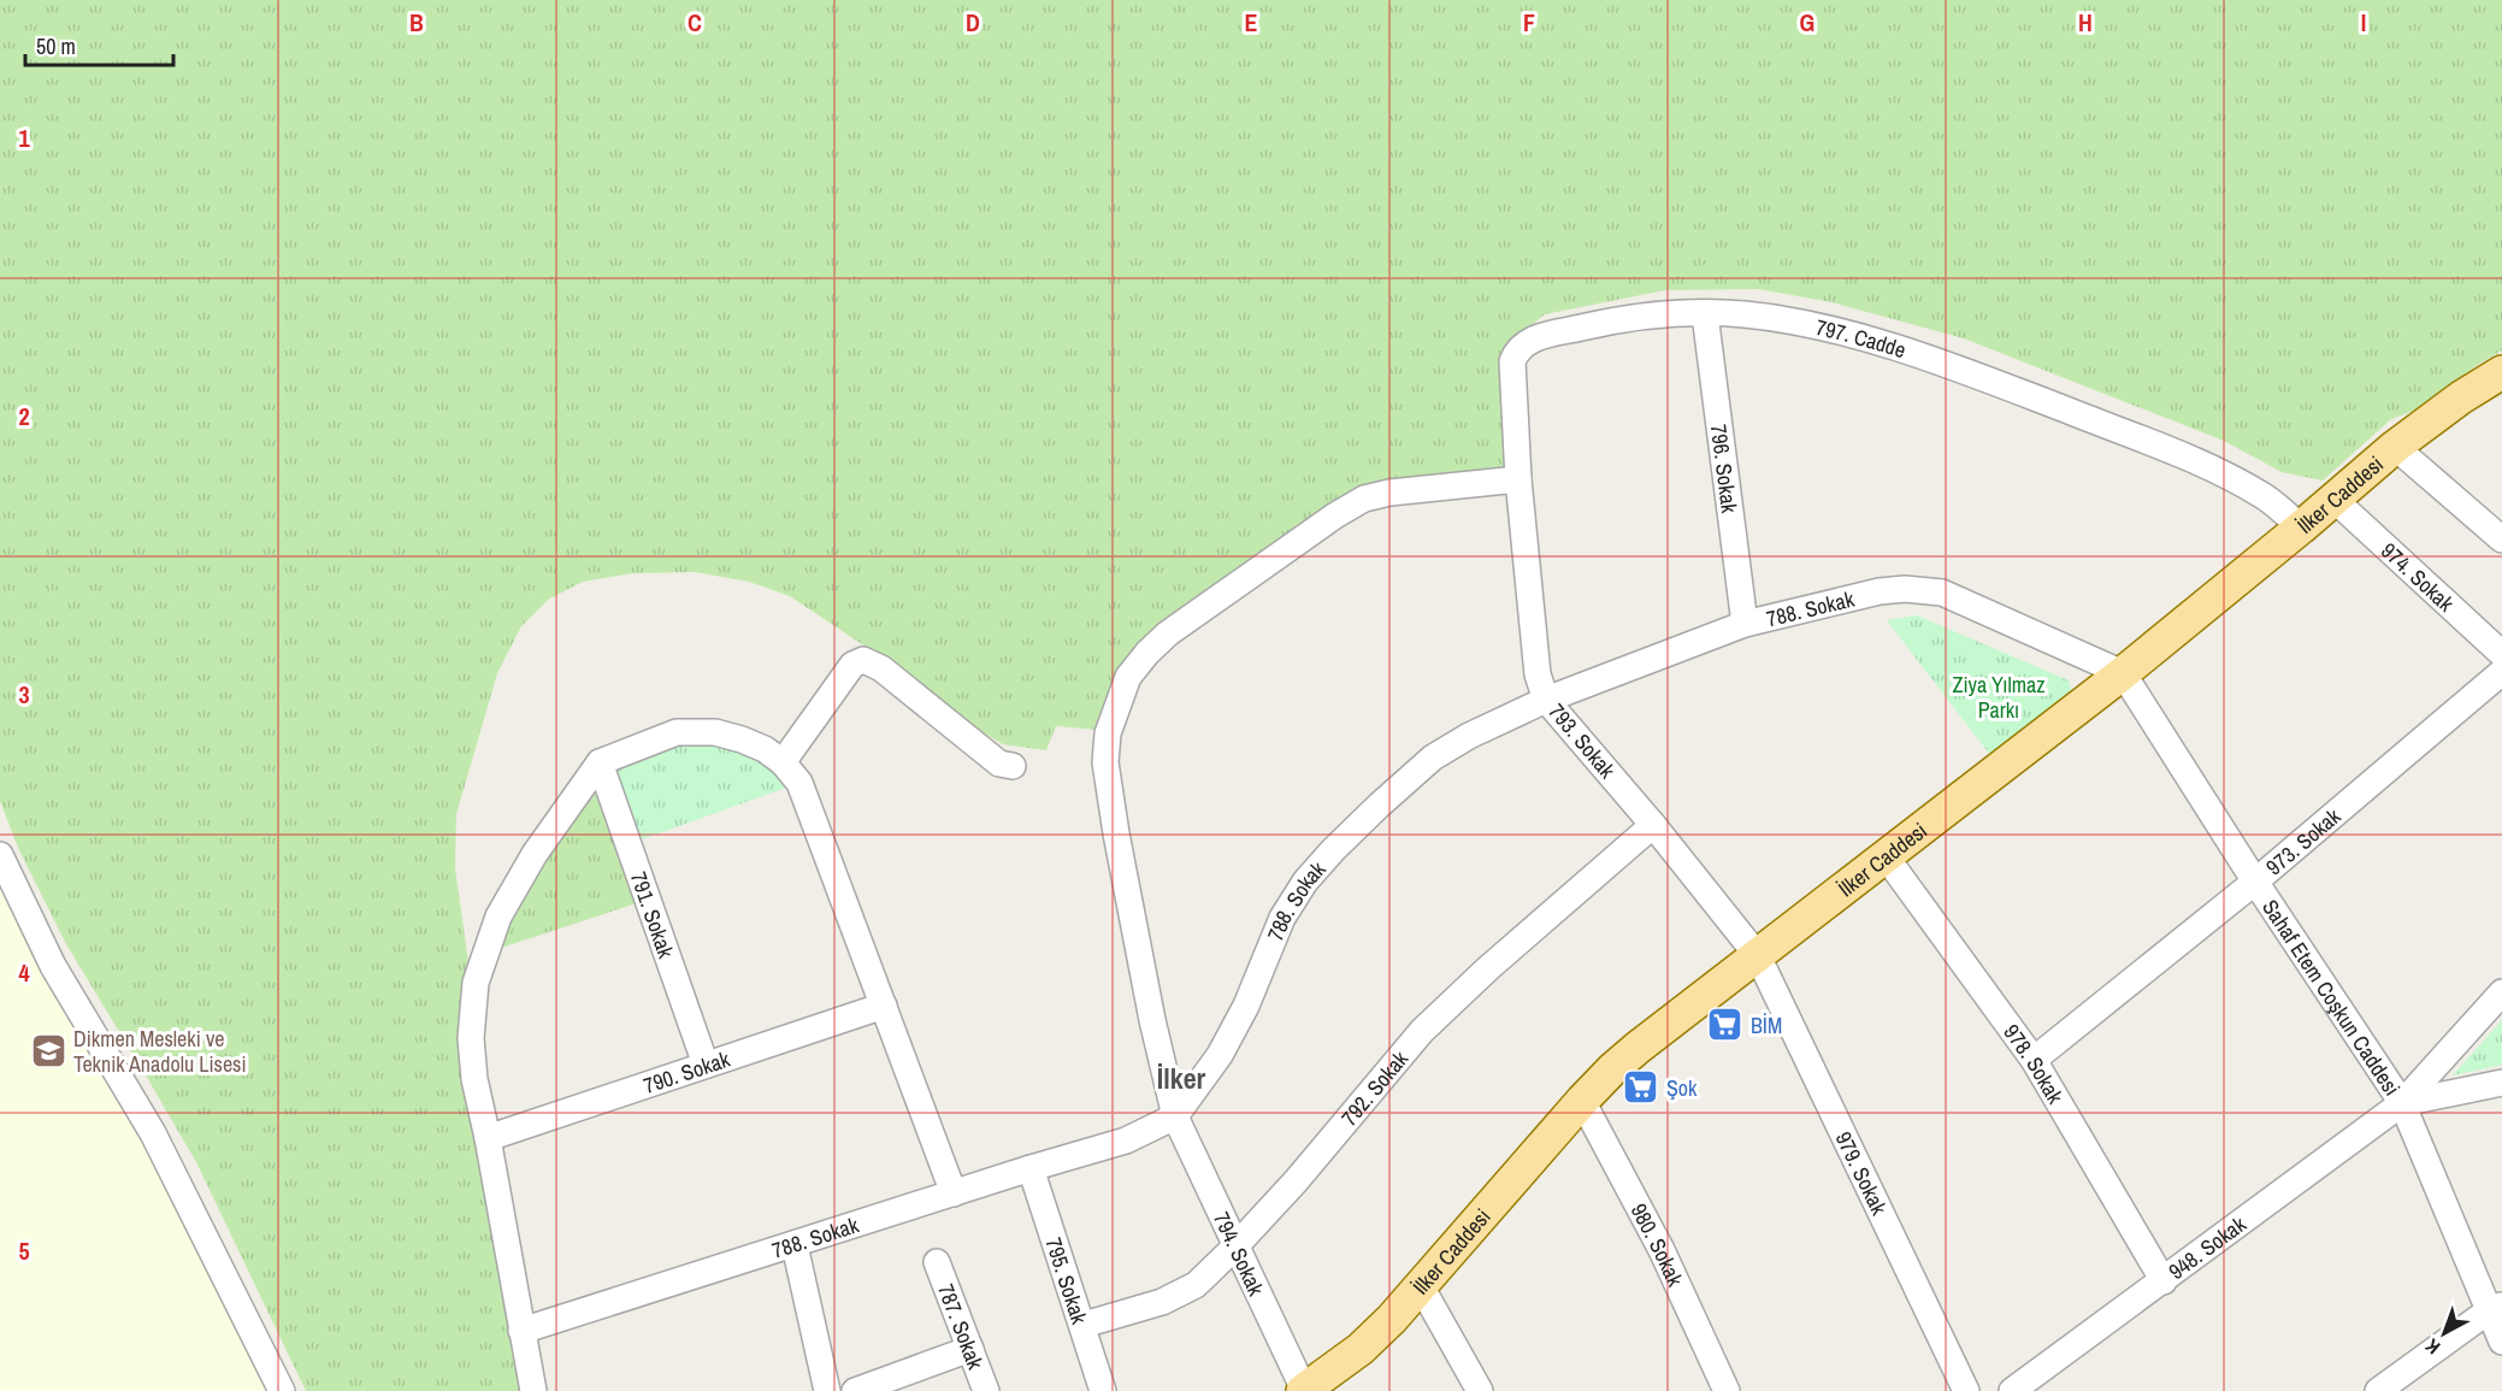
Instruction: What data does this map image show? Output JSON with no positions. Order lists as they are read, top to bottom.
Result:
{
  "streets": {
    "main road": ["İlker Caddesi"],
    "street": [
      "797. Cadde",
      "796. Sokak",
      "974. Sokak",
      "788. Sokak",
      "793. Sokak",
      "973. Sokak",
      "791. Sokak",
      "Sahaf Etem Coşkun Caddesi",
      "978. Sokak",
      "790. Sokak",
      "792. Sokak",
      "979. Sokak",
      "980. Sokak",
      "948. Sokak",
      "794. Sokak",
      "795. Sokak",
      "787. Sokak"
    ]
  },
  "crossings": [
    ["797. Cadde", "796. Sokak"],
    ["797. Cadde", "İlker Caddesi"],
    ["797. Cadde", "793. Sokak"],
    ["797. Cadde", "794. Sokak"],
    ["796. Sokak", "788. Sokak"],
    ["İlker Caddesi", "974. Sokak"],
    ["İlker Caddesi", "788. Sokak"],
    ["İlker Caddesi", "793. Sokak"],
    ["İlker Caddesi", "Sahaf Etem Coşkun Caddesi"],
    ["İlker Caddesi", "978. Sokak"],
    ["İlker Caddesi", "979. Sokak"],
    ["İlker Caddesi", "980. Sokak"],
    ["İlker Caddesi", "794. Sokak"],
    ["788. Sokak", "793. Sokak"],
    ["788. Sokak", "Sahaf Etem Coşkun Caddesi"],
    ["788. Sokak", "794. Sokak"],
    ["788. Sokak", "795. Sokak"],
    ["793. Sokak", "792. Sokak"],
    ["793. Sokak", "979. Sokak"],
    ["793. Sokak", "794. Sokak"],
    ["973. Sokak", "Sahaf Etem Coşkun Caddesi"],
    ["973. Sokak", "978. Sokak"],
    ["791. Sokak", "790. Sokak"],
    ["Sahaf Etem Coşkun Caddesi", "948. Sokak"],
    ["978. Sokak", "948. Sokak"],
    ["792. Sokak", "794. Sokak"],
    ["792. Sokak", "795. Sokak"]
  ],
  "districts": ["İlker"],
  "parks": ["Ziya Yılmaz Parkı"],
  "places": {
    "supermarket": ["BİM", "Şok"],
    "school or university": ["Dikmen Mesleki ve Teknik Anadolu Lisesi"]
  },
  "scale_bar": "50 m",
  "north": "bottom left",
  "grid": {
    "columns": [
      "B",
      "C",
      "D",
      "E",
      "F",
      "G",
      "H",
      "I"
    ],
    "rows": [
      "1",
      "2",
      "3",
      "4",
      "5"
    ]
  }
}
